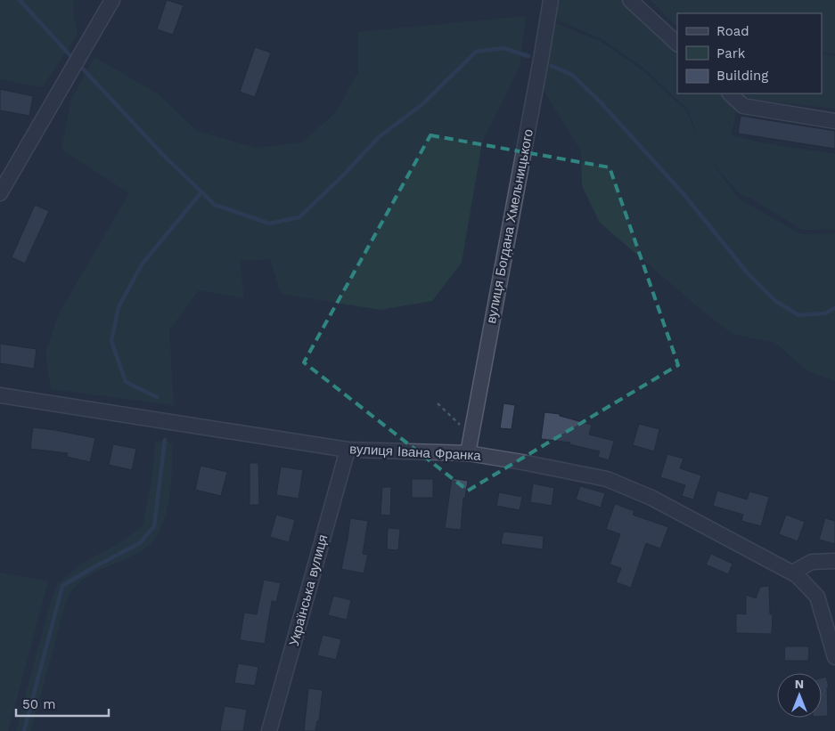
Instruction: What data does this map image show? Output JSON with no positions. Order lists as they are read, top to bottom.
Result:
{
  "streets": {
    "street": ["вулиця Богдана Хмельницького", "вулиця Івана Франка", "Українська вулиця"]
  },
  "crossings": [
    ["вулиця Богдана Хмельницького", "вулиця Івана Франка"],
    ["вулиця Івана Франка", "Українська вулиця"]
  ],
  "legend": ["Road", "Park", "Building"],
  "scale_bar": "50 m",
  "north": "top"
}
